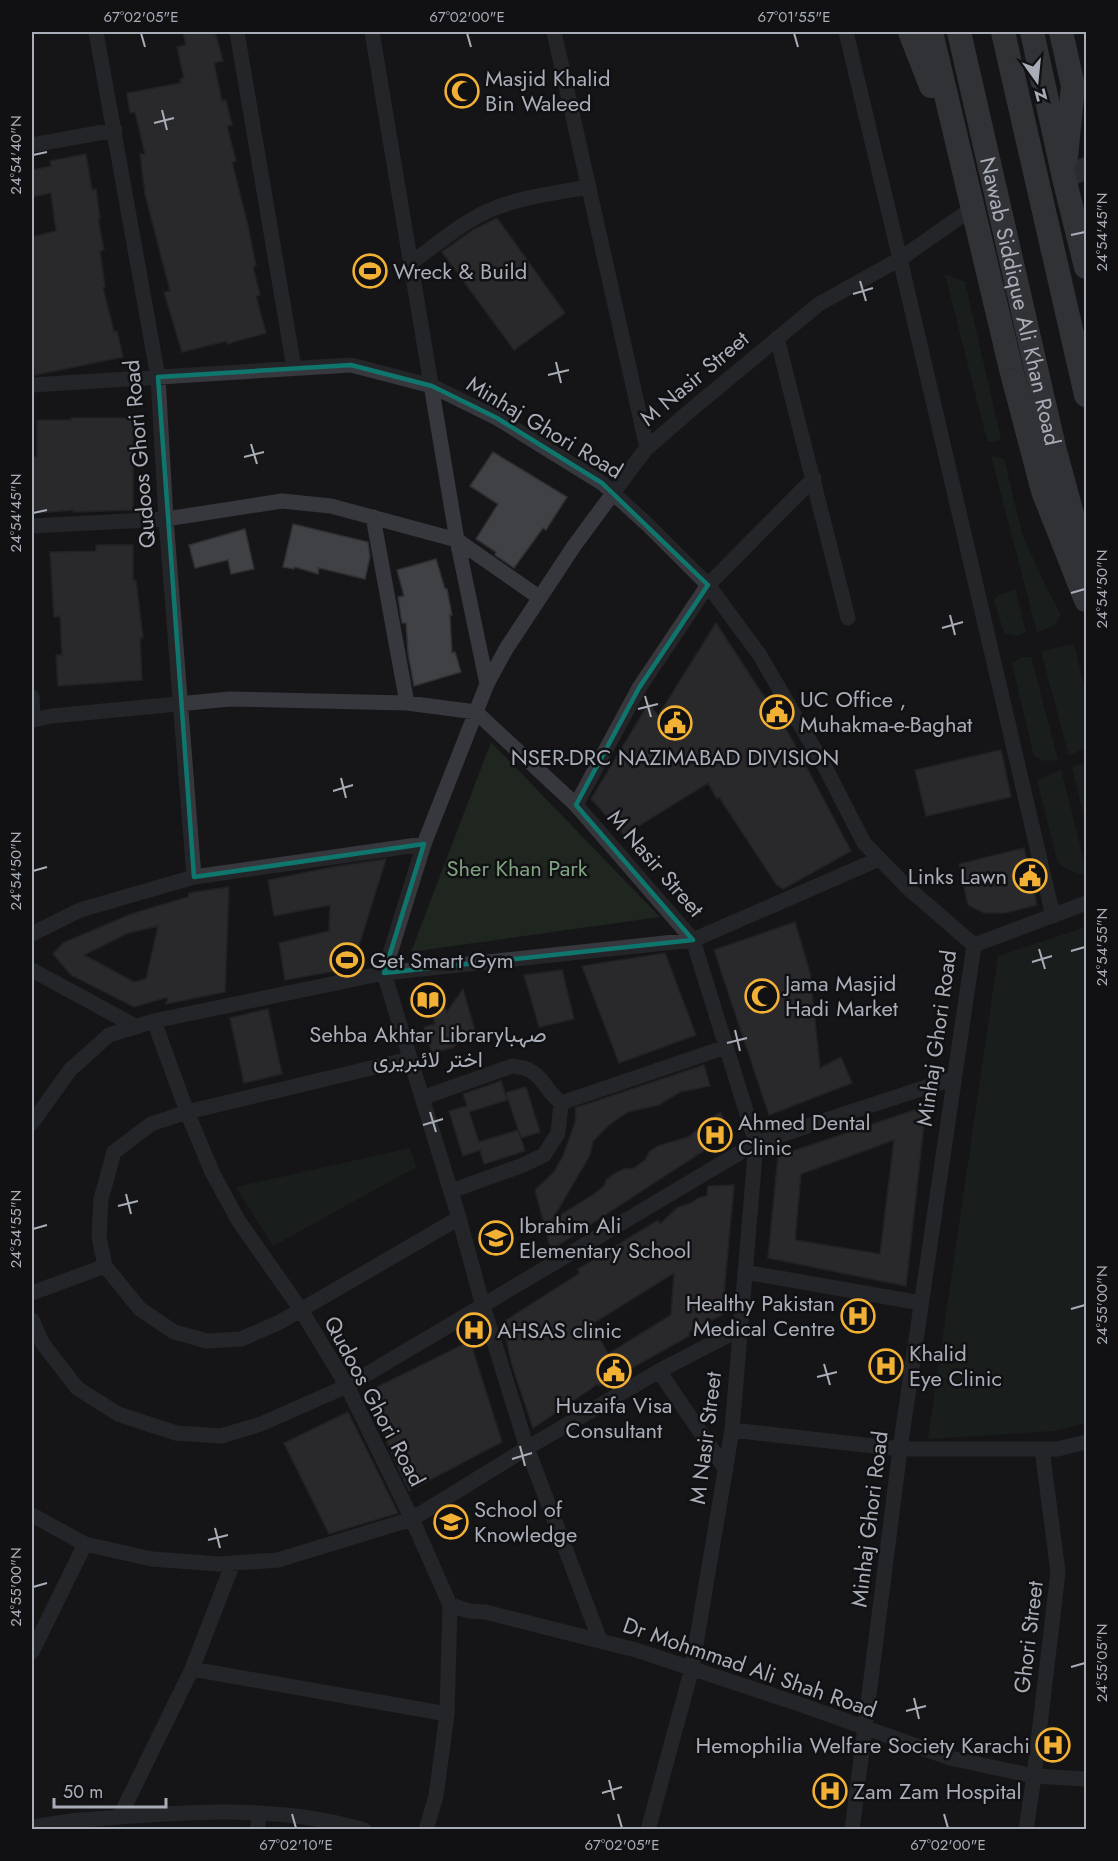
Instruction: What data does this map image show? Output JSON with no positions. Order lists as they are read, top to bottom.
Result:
{
  "streets": {
    "main road": ["Nawab Siddique Ali Khan Road"],
    "street": [
      "M Nasir Street",
      "Minhaj Ghori Road",
      "Qudoos Ghori Road",
      "Ghori Street",
      "Dr Mohmmad Ali Shah Road"
    ]
  },
  "crossings": [
    ["M Nasir Street", "Minhaj Ghori Road"],
    ["M Nasir Street", "Dr Mohmmad Ali Shah Road"],
    ["Minhaj Ghori Road", "Qudoos Ghori Road"],
    ["Minhaj Ghori Road", "Dr Mohmmad Ali Shah Road"],
    ["Qudoos Ghori Road", "Dr Mohmmad Ali Shah Road"],
    ["Ghori Street", "Dr Mohmmad Ali Shah Road"]
  ],
  "parks": ["Sher Khan Park"],
  "places": {
    "mosque": ["Masjid Khalid Bin Waleed", "Jama Masjid Hadi Market"],
    "sports": ["Wreck & Build", "Get Smart Gym"],
    "public building": [
      "UC Office , Muhakma-e-Baghat",
      "NSER-DRC NAZIMABAD DIVISION",
      "Links Lawn",
      "Huzaifa Visa Consultant"
    ],
    "library": ["Sehba Akhtar Libraryصہبا اختر لائبریری"],
    "hospital": [
      "Ahmed Dental Clinic",
      "Healthy Pakistan Medical Centre",
      "AHSAS clinic",
      "Khalid Eye Clinic",
      "Hemophilia Welfare Society Karachi",
      "Zam Zam Hospital"
    ],
    "school or university": ["Ibrahim Ali Elementary School", "School of Knowledge"]
  },
  "scale_bar": "50 m",
  "north": "bottom",
  "coordinates": [
    "67°02'05\"E",
    "67°02'00\"E",
    "67°01'55\"E",
    "24°54'40\"N",
    "24°54'45\"N",
    "24°54'50\"N",
    "24°54'55\"N",
    "24°55'00\"N",
    "24°55'05\"N",
    "67°02'10\"E"
  ]
}
